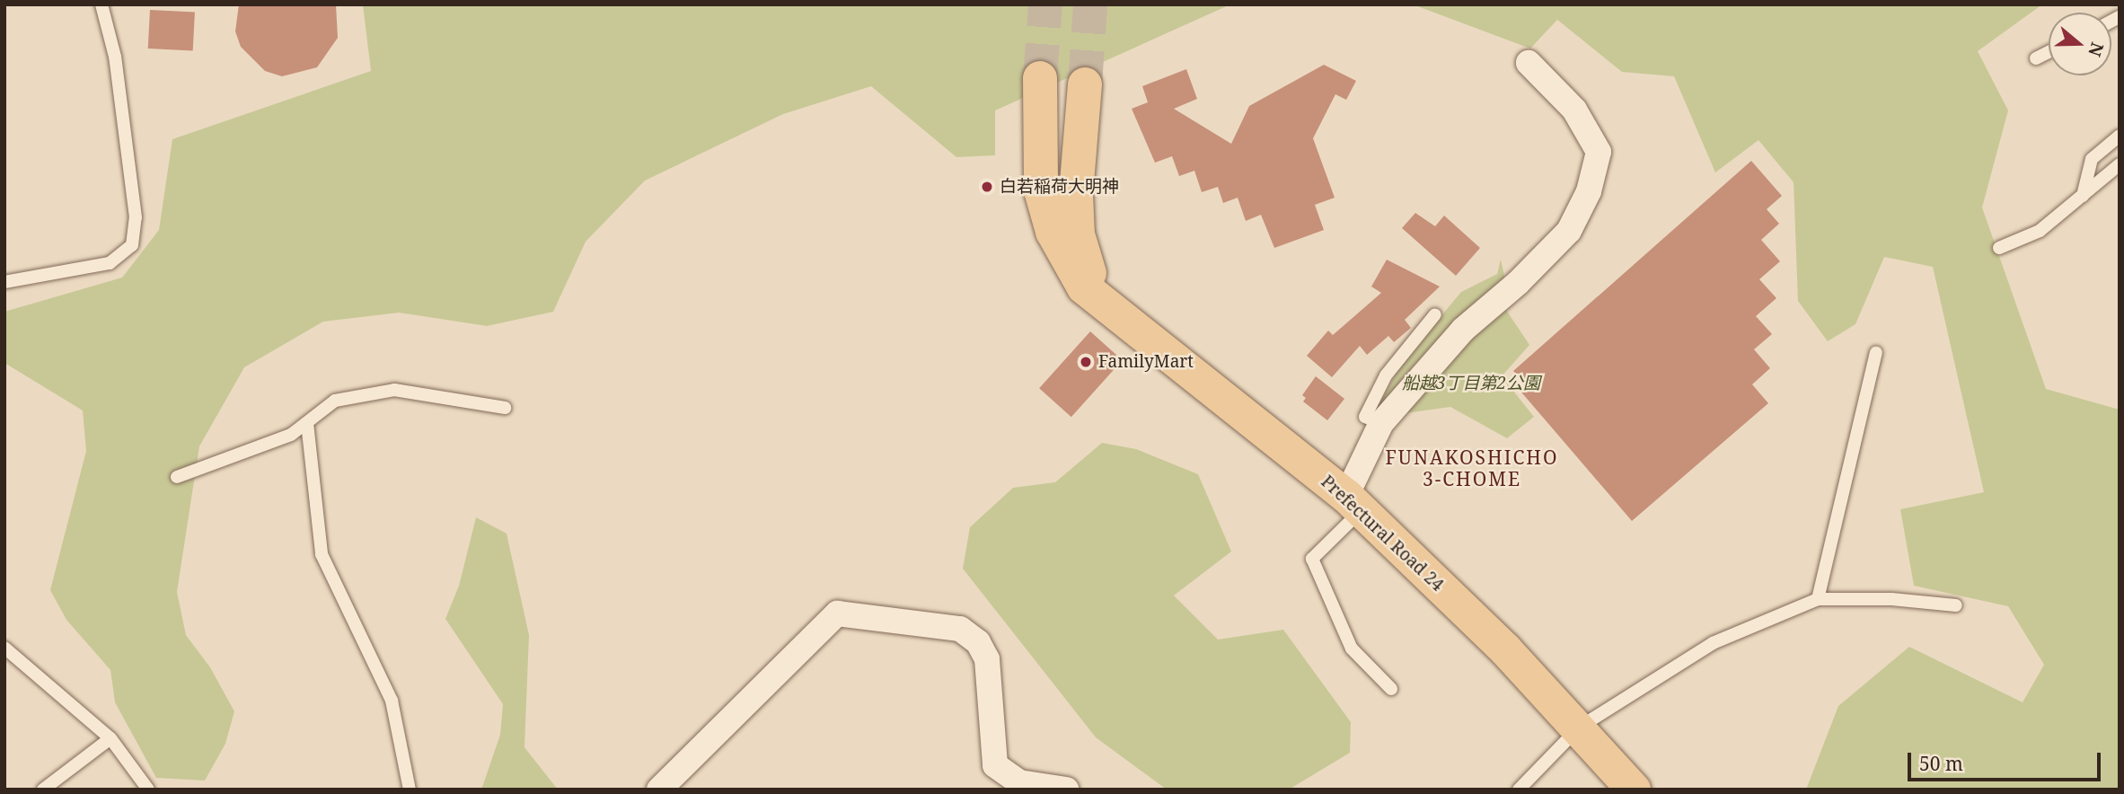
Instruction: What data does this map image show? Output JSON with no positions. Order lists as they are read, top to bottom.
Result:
{
  "streets": {
    "main road": ["Prefectural Road 24"]
  },
  "districts": ["FUNAKOSHICHO 3-CHOME"],
  "parks": ["船越3丁目第2公園"],
  "places": ["白若稲荷大明神", "FamilyMart"],
  "scale_bar": "50 m",
  "north": "right"
}
